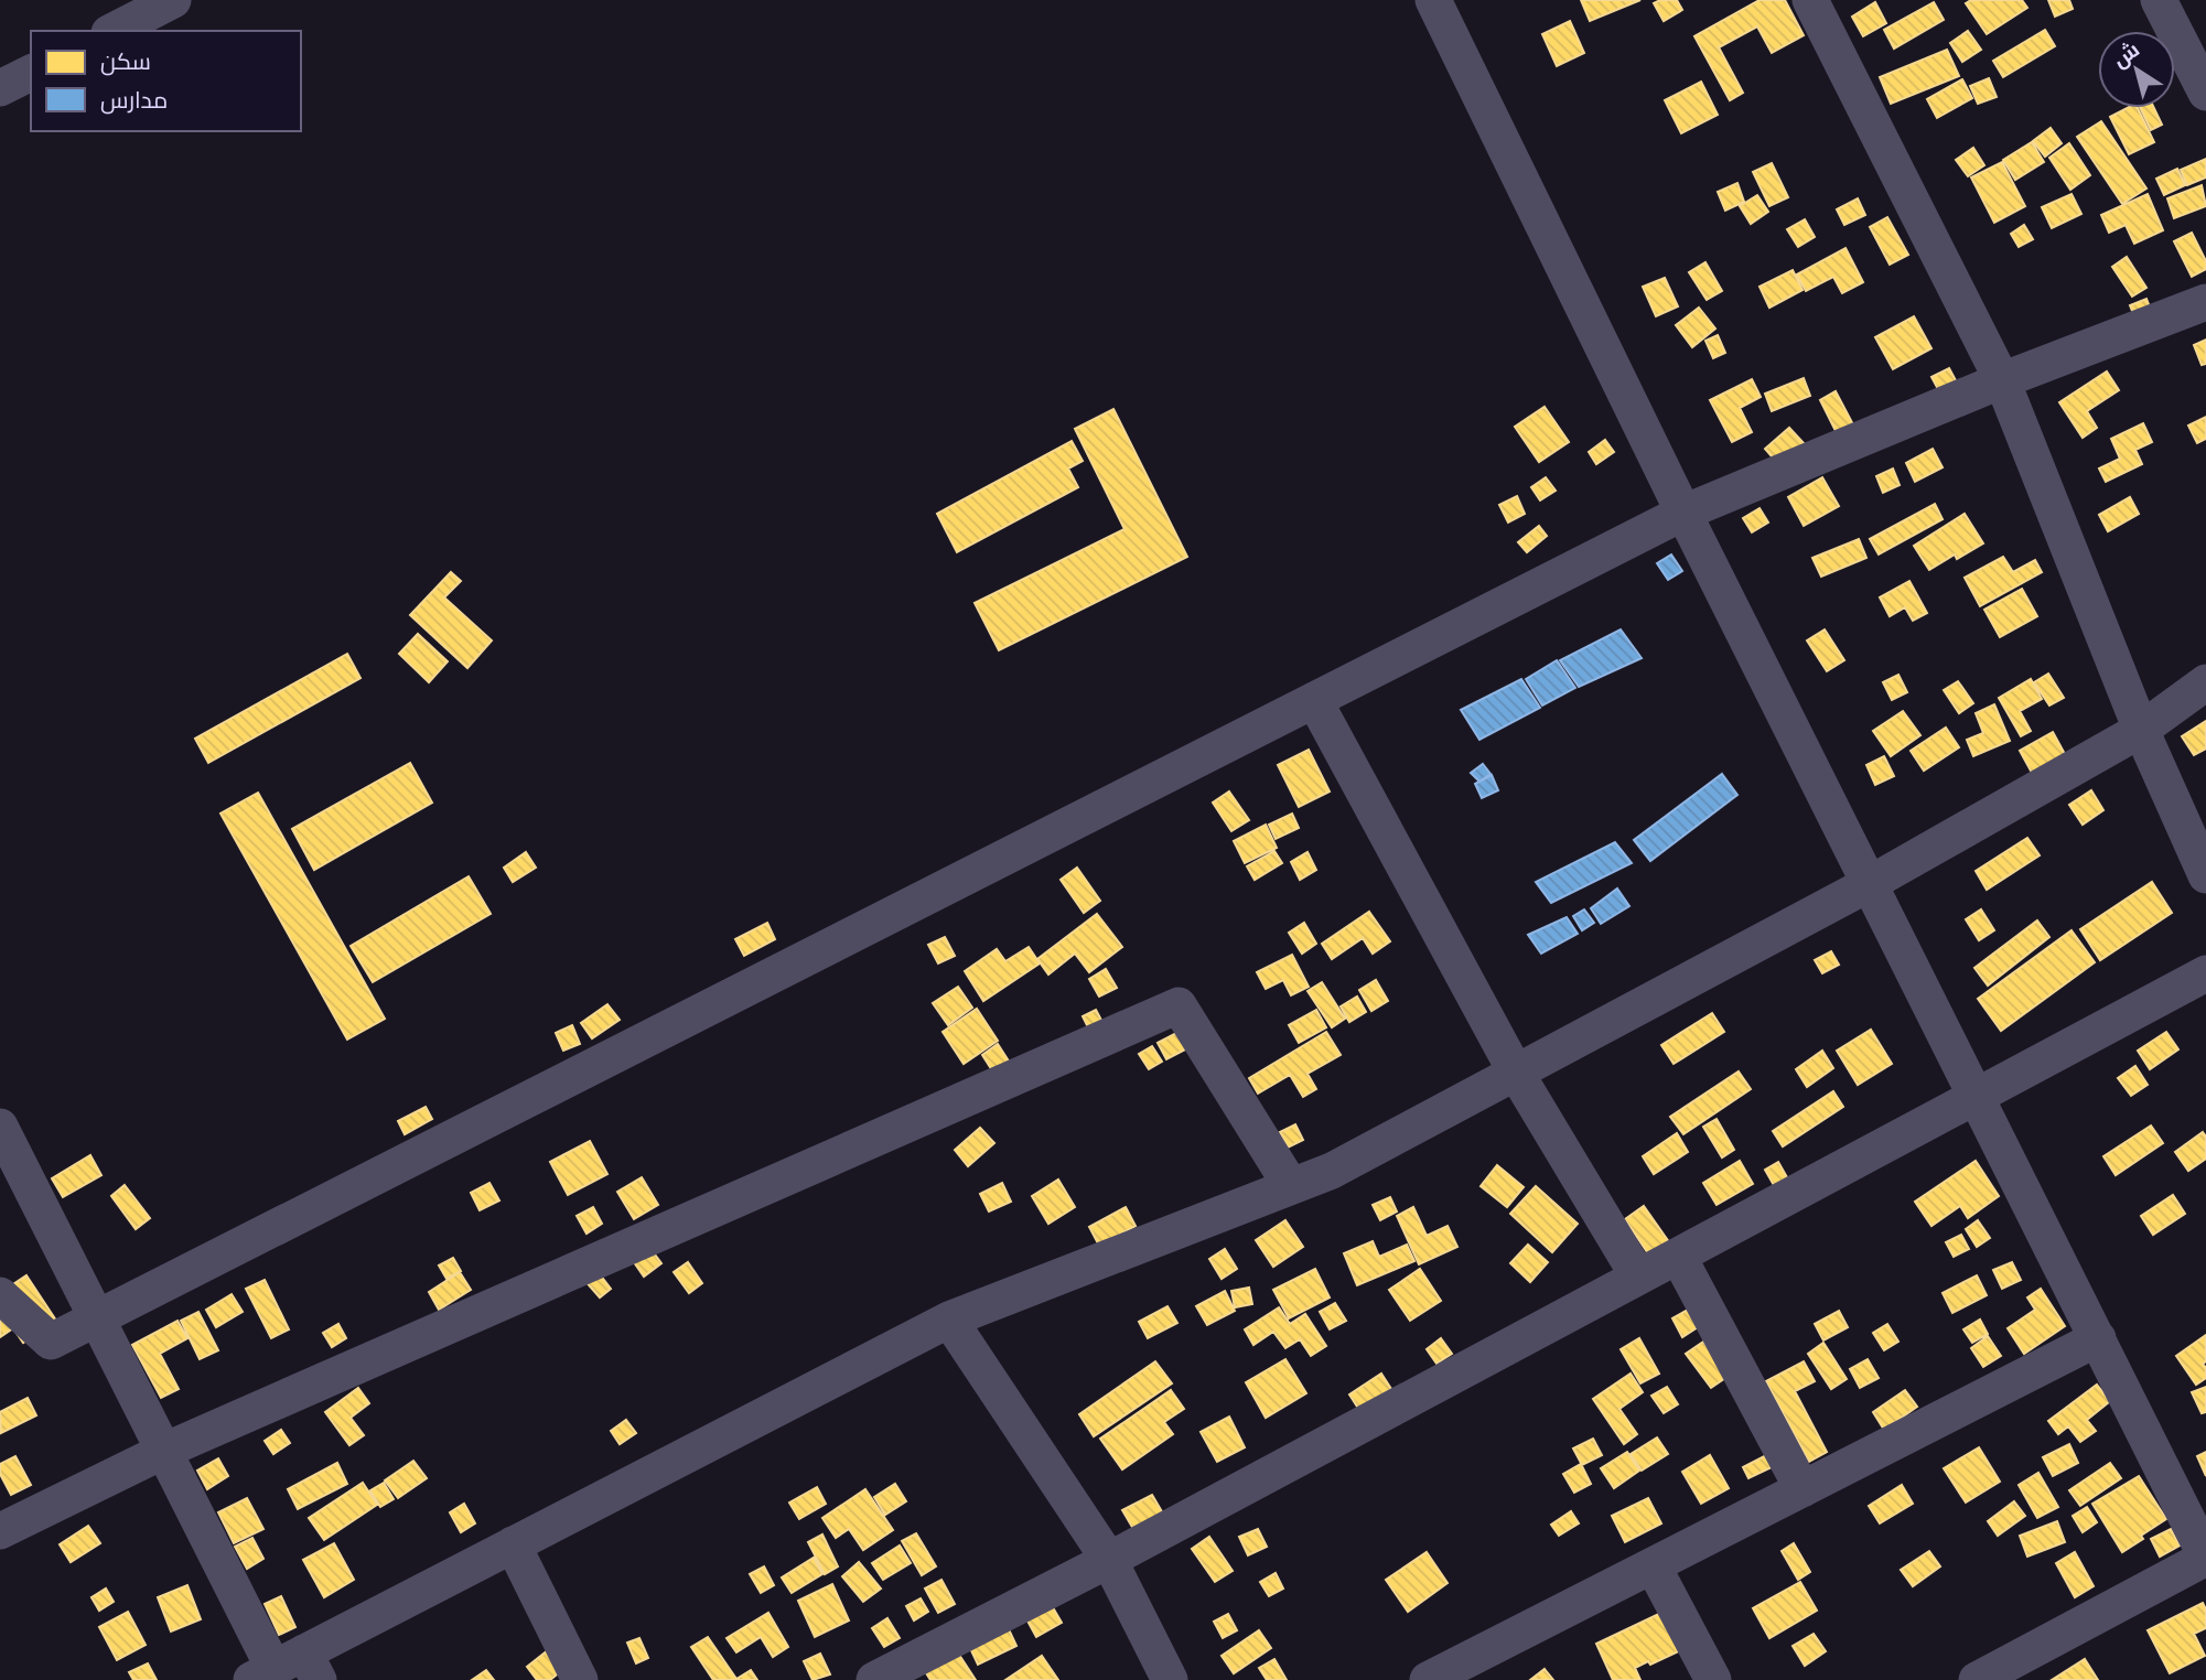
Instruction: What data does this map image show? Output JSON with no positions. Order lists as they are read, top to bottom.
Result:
{
  "legend": ["سكن", "مدارس"],
  "north": "top left"
}
